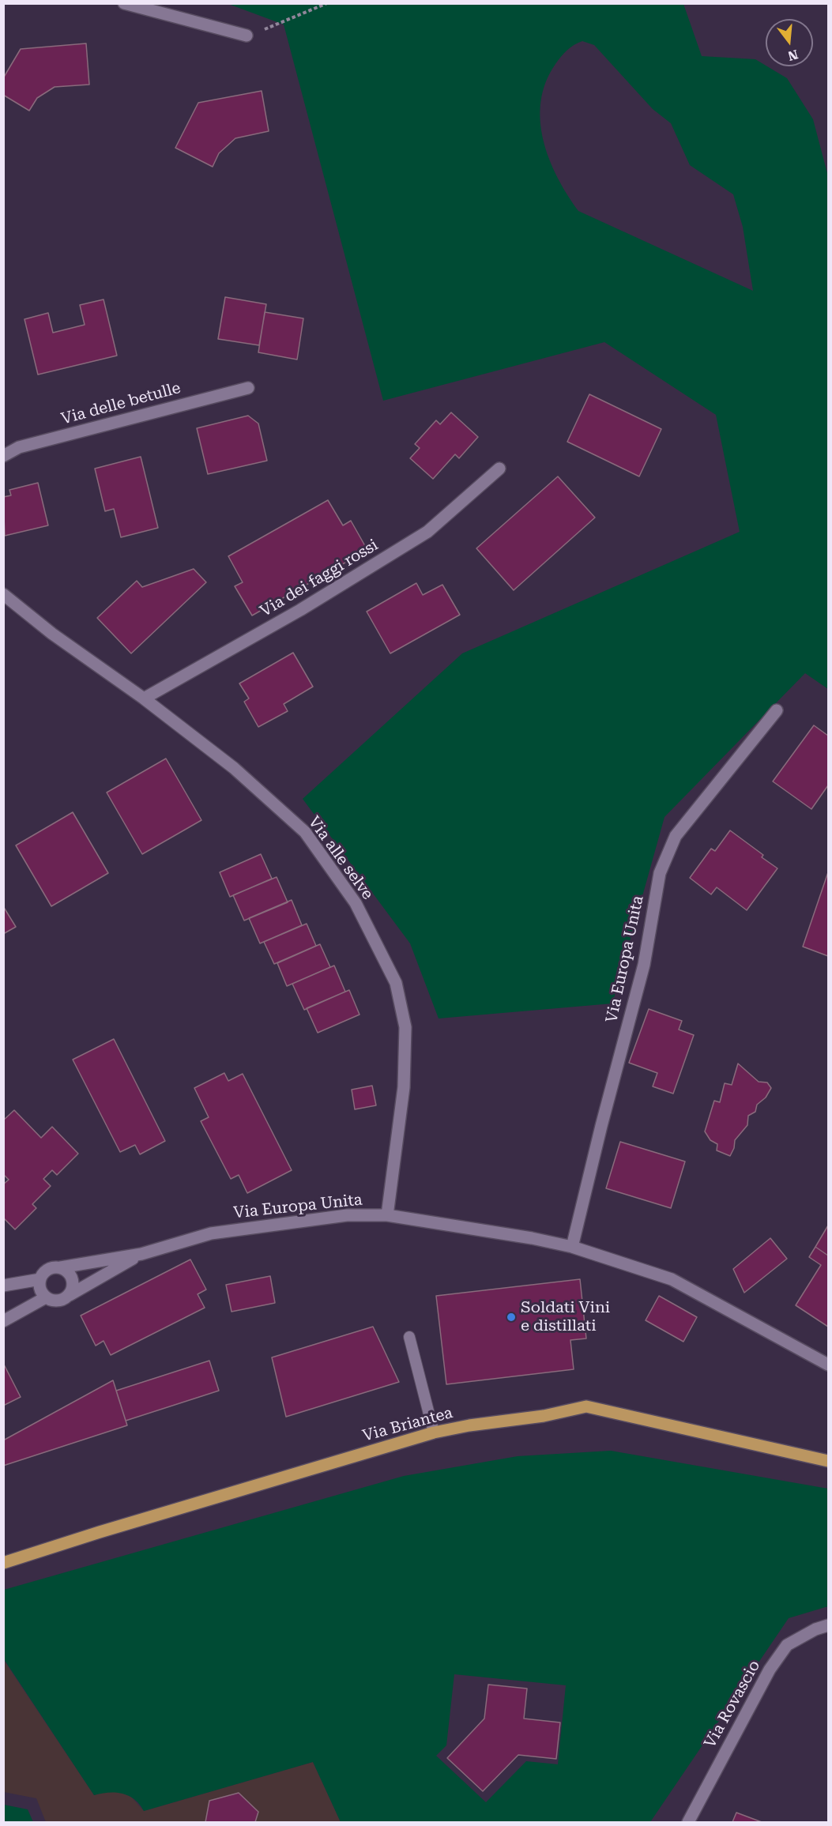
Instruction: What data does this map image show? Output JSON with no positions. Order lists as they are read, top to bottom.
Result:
{
  "streets": {
    "main road": ["Via Briantea"],
    "street": [
      "Via delle betulle",
      "Via dei faggi rossi",
      "Via alle selve",
      "Via Europa Unita",
      "Via Rovascio"
    ]
  },
  "crossings": [
    ["Via dei faggi rossi", "Via alle selve"],
    ["Via alle selve", "Via Europa Unita"]
  ],
  "places": ["Soldati Vini e distillati"],
  "north": "bottom"
}
